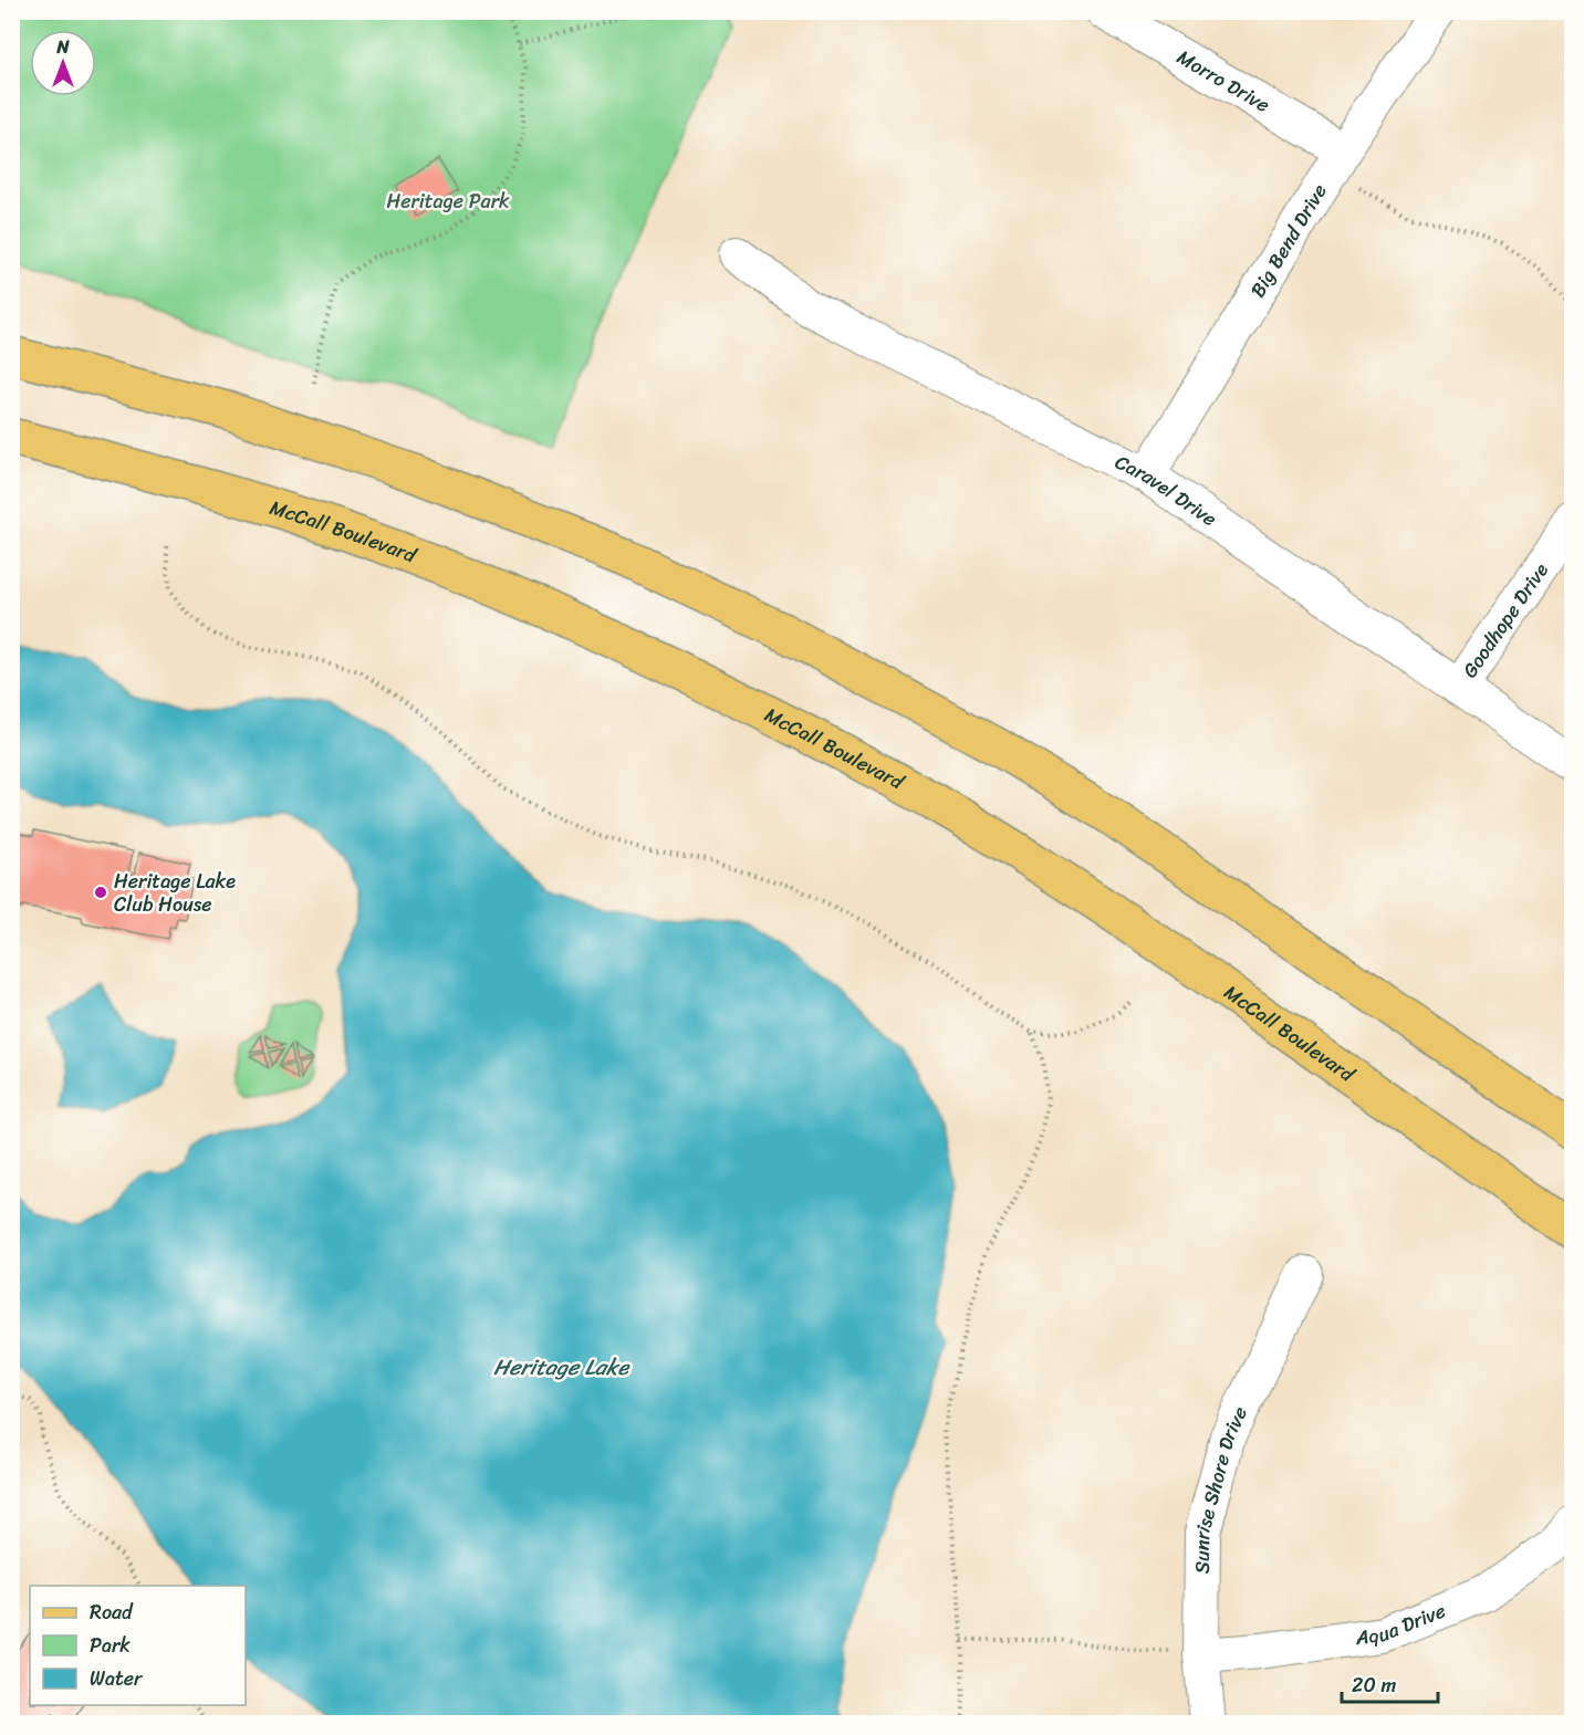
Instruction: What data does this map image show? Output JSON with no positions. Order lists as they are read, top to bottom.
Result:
{
  "streets": {
    "main road": ["McCall Boulevard"],
    "street": [
      "Morro Drive",
      "Big Bend Drive",
      "Caravel Drive",
      "Goodhope Drive",
      "Sunrise Shore Drive",
      "Aqua Drive"
    ]
  },
  "crossings": [
    ["Morro Drive", "Big Bend Drive"],
    ["Big Bend Drive", "Caravel Drive"],
    ["Caravel Drive", "Goodhope Drive"],
    ["Sunrise Shore Drive", "Aqua Drive"]
  ],
  "water": ["Heritage Lake"],
  "parks": ["Heritage Park"],
  "places": ["Heritage Lake Club House"],
  "legend": ["Road", "Park", "Water"],
  "scale_bar": "20 m",
  "north": "top"
}
